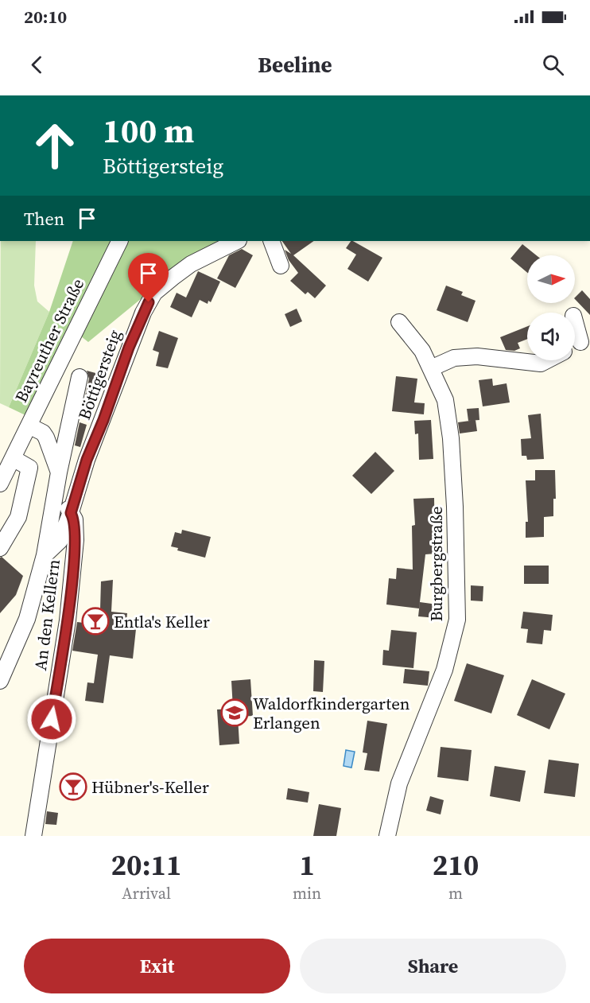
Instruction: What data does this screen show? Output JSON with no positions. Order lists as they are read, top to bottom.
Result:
{
  "streets": {
    "street": [
      "Bayreuther Straße",
      "Böttigersteig",
      "Burgbergstraße",
      "An den Kellern"
    ]
  },
  "crossings": [
    ["Böttigersteig", "An den Kellern"]
  ],
  "places": {
    "bar": ["Entla's Keller", "Hübner's-Keller"],
    "school or university": ["Waldorfkindergarten Erlangen"]
  },
  "north": "right",
  "page": {
    "status": "20:10",
    "header": "Beeline",
    "turn": ["100 m", "Böttigersteig"],
    "then": "Then",
    "eta": [
      "20:11",
      "Arrival",
      "1",
      "min",
      "210",
      "m"
    ],
    "buttons": ["Exit", "Share"]
  }
}
